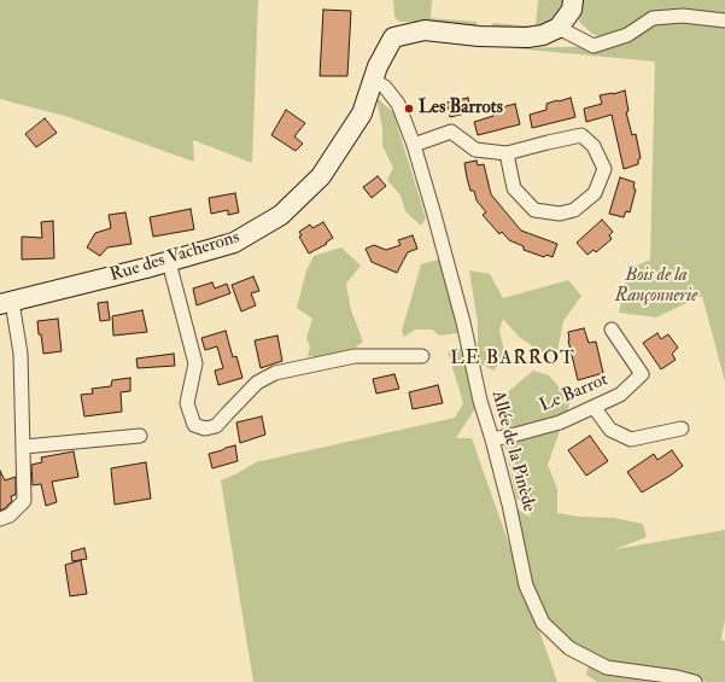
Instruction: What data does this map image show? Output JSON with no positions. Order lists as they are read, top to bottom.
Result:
{
  "streets": {
    "street": ["Rue des Vacherons", "Le Barrot", "Allée de la Pinède"]
  },
  "crossings": [
    ["Rue des Vacherons", "Allée de la Pinède"],
    ["Le Barrot", "Allée de la Pinède"]
  ],
  "districts": ["LE BARROT"],
  "parks": ["Bois de la Rançonnerie"],
  "places": ["Les Barrots"]
}
